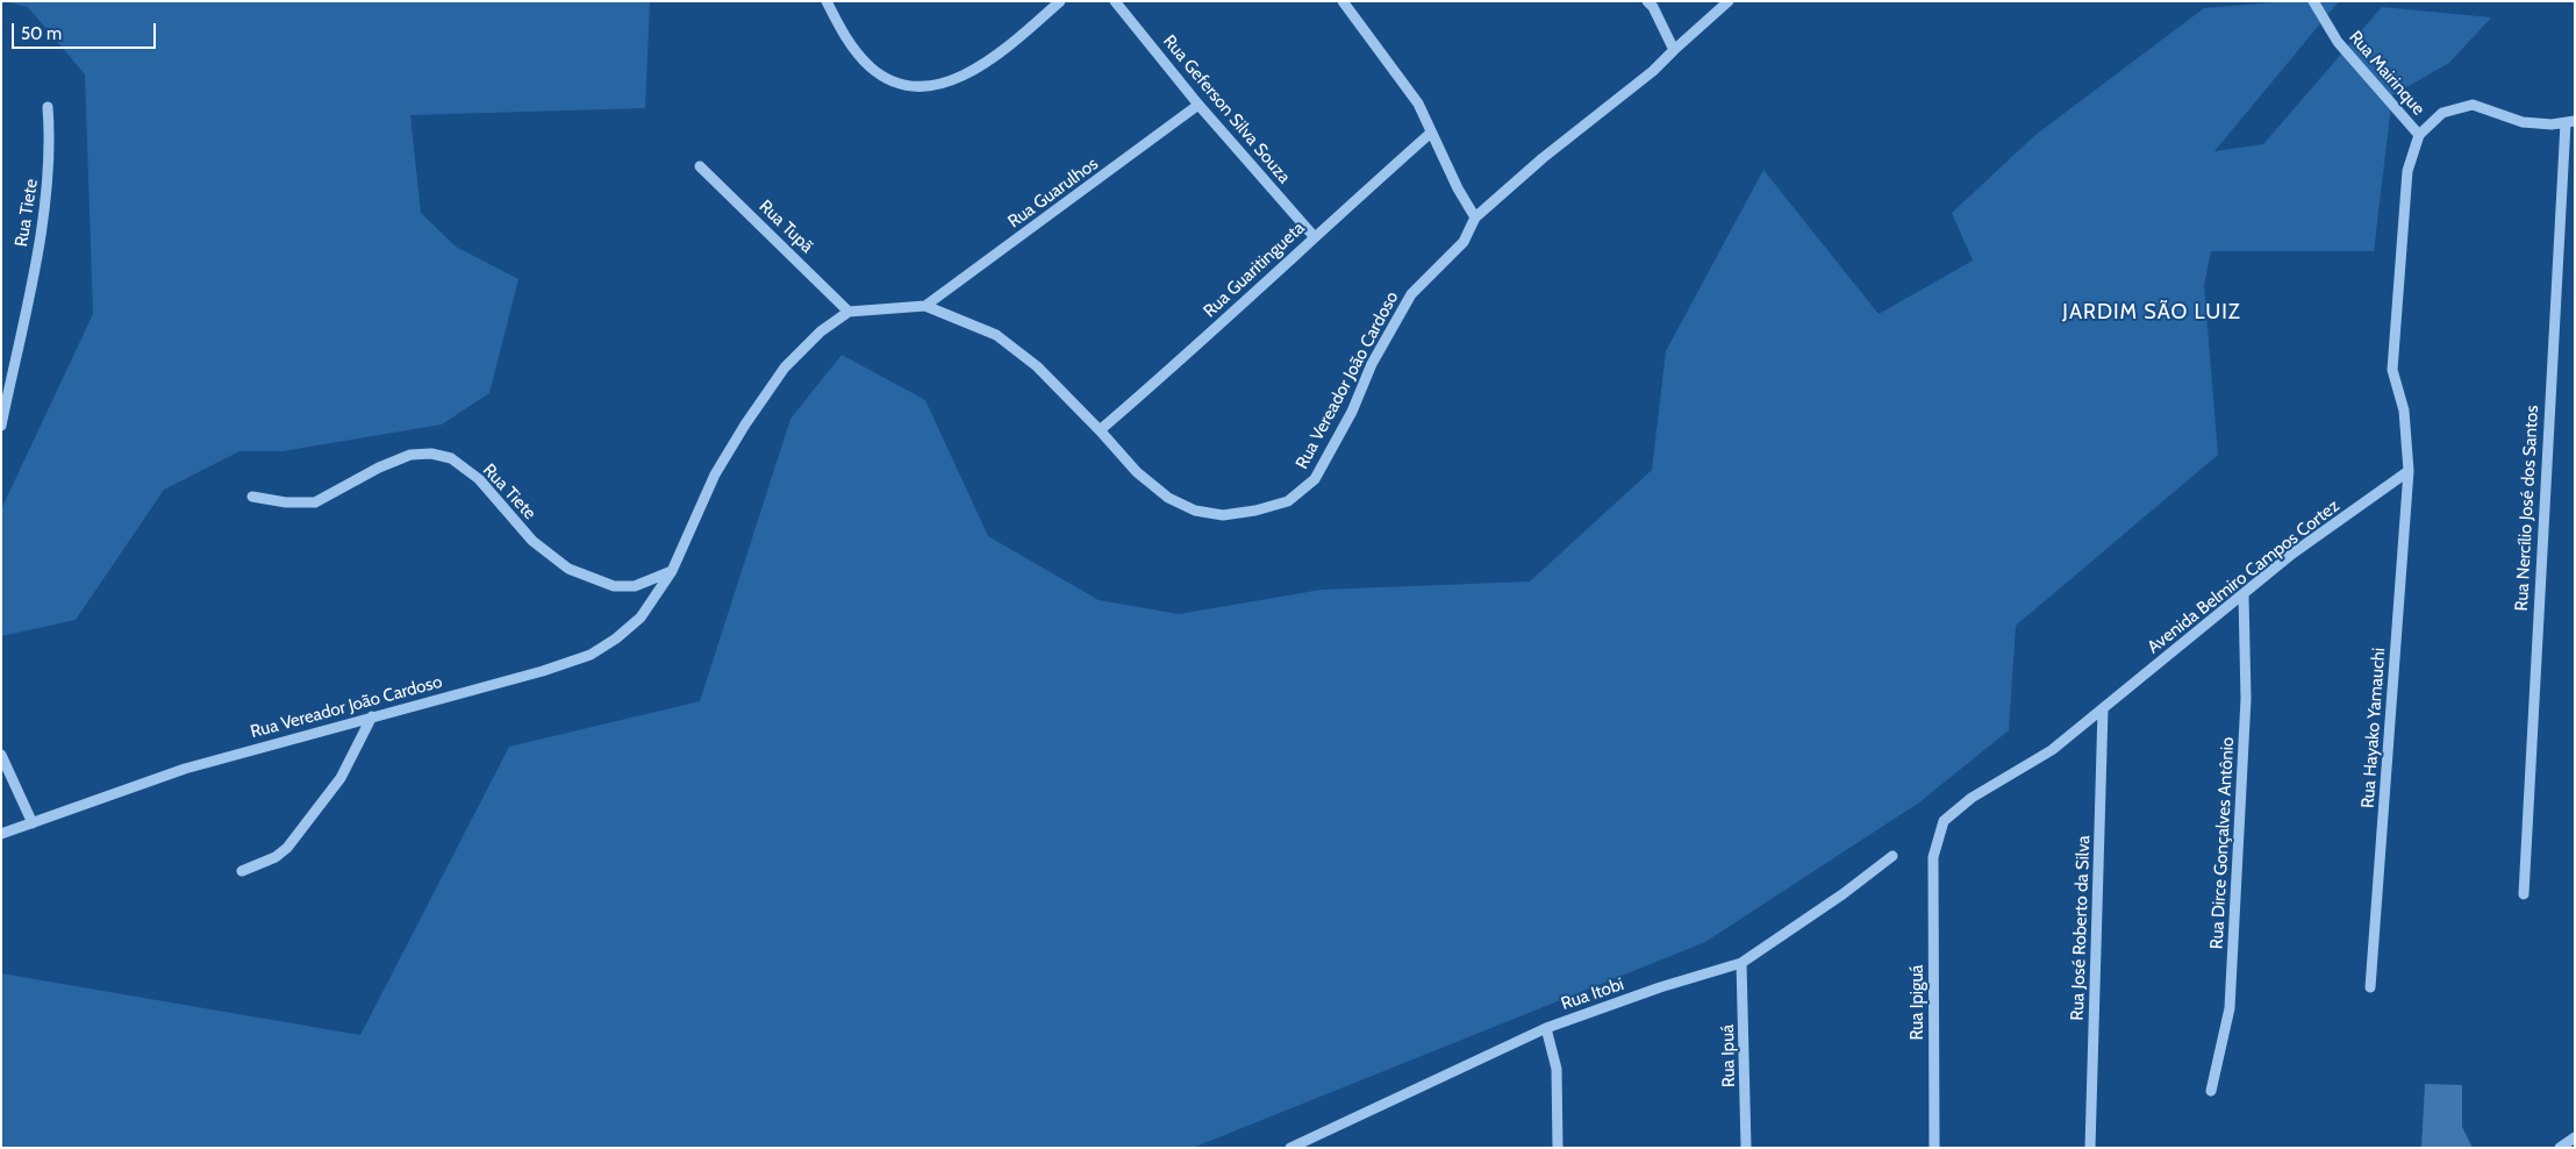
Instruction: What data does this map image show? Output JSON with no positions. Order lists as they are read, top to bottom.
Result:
{
  "streets": {
    "street": [
      "Rua Mairinque",
      "Rua Geferson Silva Souza",
      "Rua Guarulhos",
      "Rua Tiete",
      "Rua Tupã",
      "Rua Guaritingueta",
      "Rua Vereador João Cardoso",
      "Rua Nercílio José dos Santos",
      "Avenida Belmiro Campos Cortez",
      "Rua Hayako Yamauchi",
      "Rua Dirce Gonçalves Antônio",
      "Rua José Roberto da Silva",
      "Rua Itobi",
      "Rua Ipiguá",
      "Rua Ipuá"
    ]
  },
  "crossings": [
    ["Rua Geferson Silva Souza", "Rua Guarulhos"],
    ["Rua Geferson Silva Souza", "Rua Guaritingueta"],
    ["Rua Guarulhos", "Rua Vereador João Cardoso"],
    ["Rua Tiete", "Rua Vereador João Cardoso"],
    ["Rua Tupã", "Rua Vereador João Cardoso"],
    ["Rua Guaritingueta", "Rua Vereador João Cardoso"],
    ["Avenida Belmiro Campos Cortez", "Rua Hayako Yamauchi"],
    ["Avenida Belmiro Campos Cortez", "Rua Dirce Gonçalves Antônio"],
    ["Avenida Belmiro Campos Cortez", "Rua José Roberto da Silva"],
    ["Avenida Belmiro Campos Cortez", "Rua Ipiguá"],
    ["Rua Itobi", "Rua Ipuá"]
  ],
  "districts": ["JARDIM SÃO LUIZ"],
  "scale_bar": "50 m"
}
